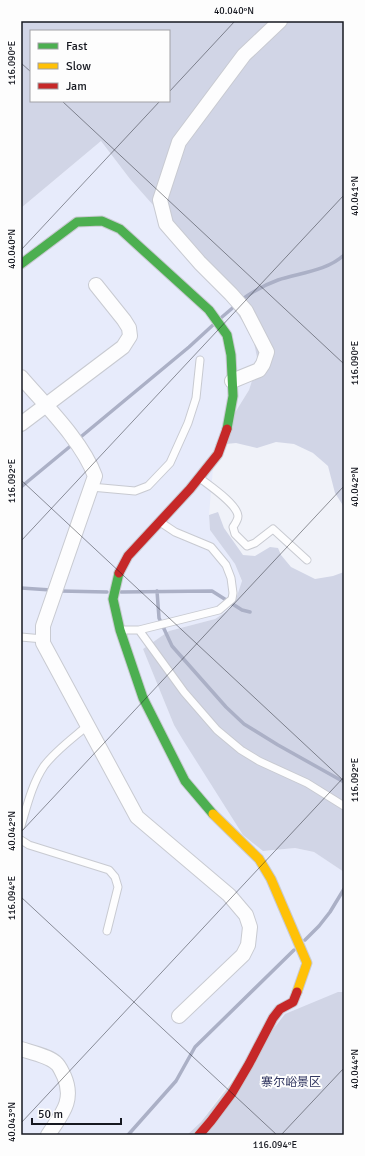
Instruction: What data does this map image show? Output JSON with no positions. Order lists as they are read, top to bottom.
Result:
{
  "parks": ["寨尔峪景区"],
  "legend": ["Fast", "Slow", "Jam"],
  "scale_bar": "50 m",
  "coordinates": [
    "40.040°N",
    "116.090°E",
    "40.041°N",
    "116.092°E",
    "40.042°N",
    "116.094°E",
    "40.044°N",
    "40.043°N"
  ]
}
